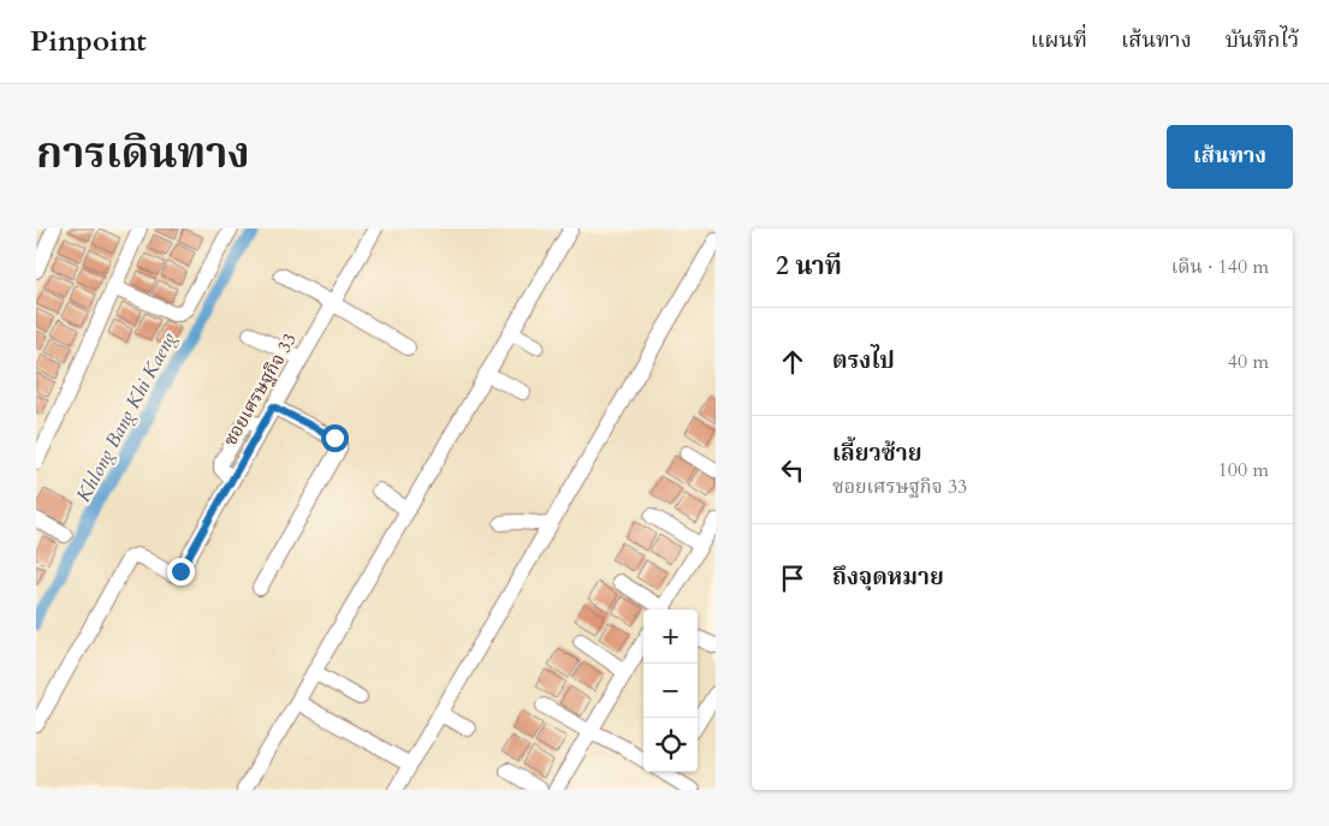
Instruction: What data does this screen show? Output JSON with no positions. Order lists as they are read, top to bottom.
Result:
{
  "streets": {
    "street": ["ซอยเศรษฐกิจ 33"]
  },
  "water": ["Khlong Bang Khi Kaeng"],
  "page": {
    "header": "Pinpoint",
    "nav": ["แผนที่", "เส้นทาง", "บันทึกไว้"],
    "title": "การเดินทาง",
    "buttons": "เส้นทาง",
    "heading": ["2 นาที", "เดิน · 140 m"],
    "list": [
      ["ตรงไป", "40 m"],
      ["เลี้ยวซ้าย", "ซอยเศรษฐกิจ 33", "100 m"],
      "ถึงจุดหมาย"
    ],
    "map_buttons": ["+", "−"]
  }
}
